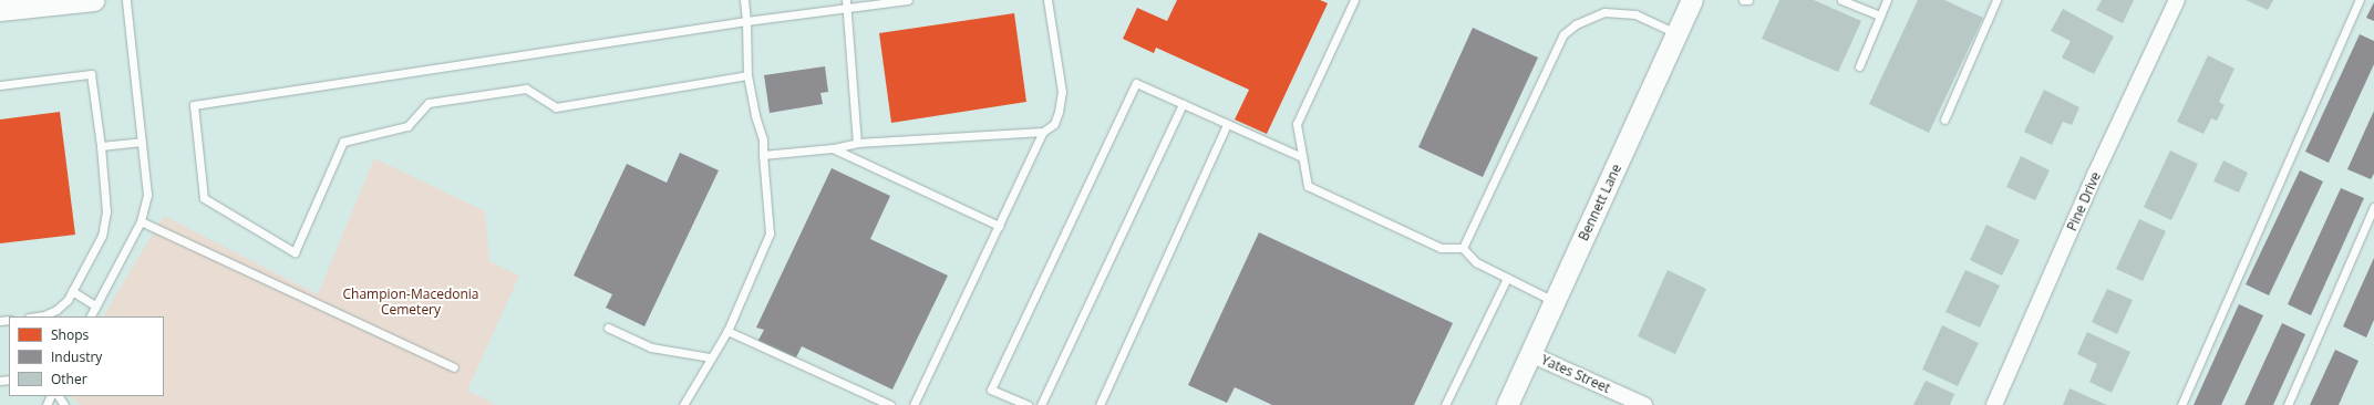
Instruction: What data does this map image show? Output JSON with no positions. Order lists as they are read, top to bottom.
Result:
{
  "streets": {
    "street": ["Pine Drive", "Bennett Lane", "Yates Street"]
  },
  "crossings": [
    ["Bennett Lane", "Yates Street"]
  ],
  "parks": ["Champion-Macedonia Cemetery"],
  "legend": ["Shops", "Industry", "Other"]
}
